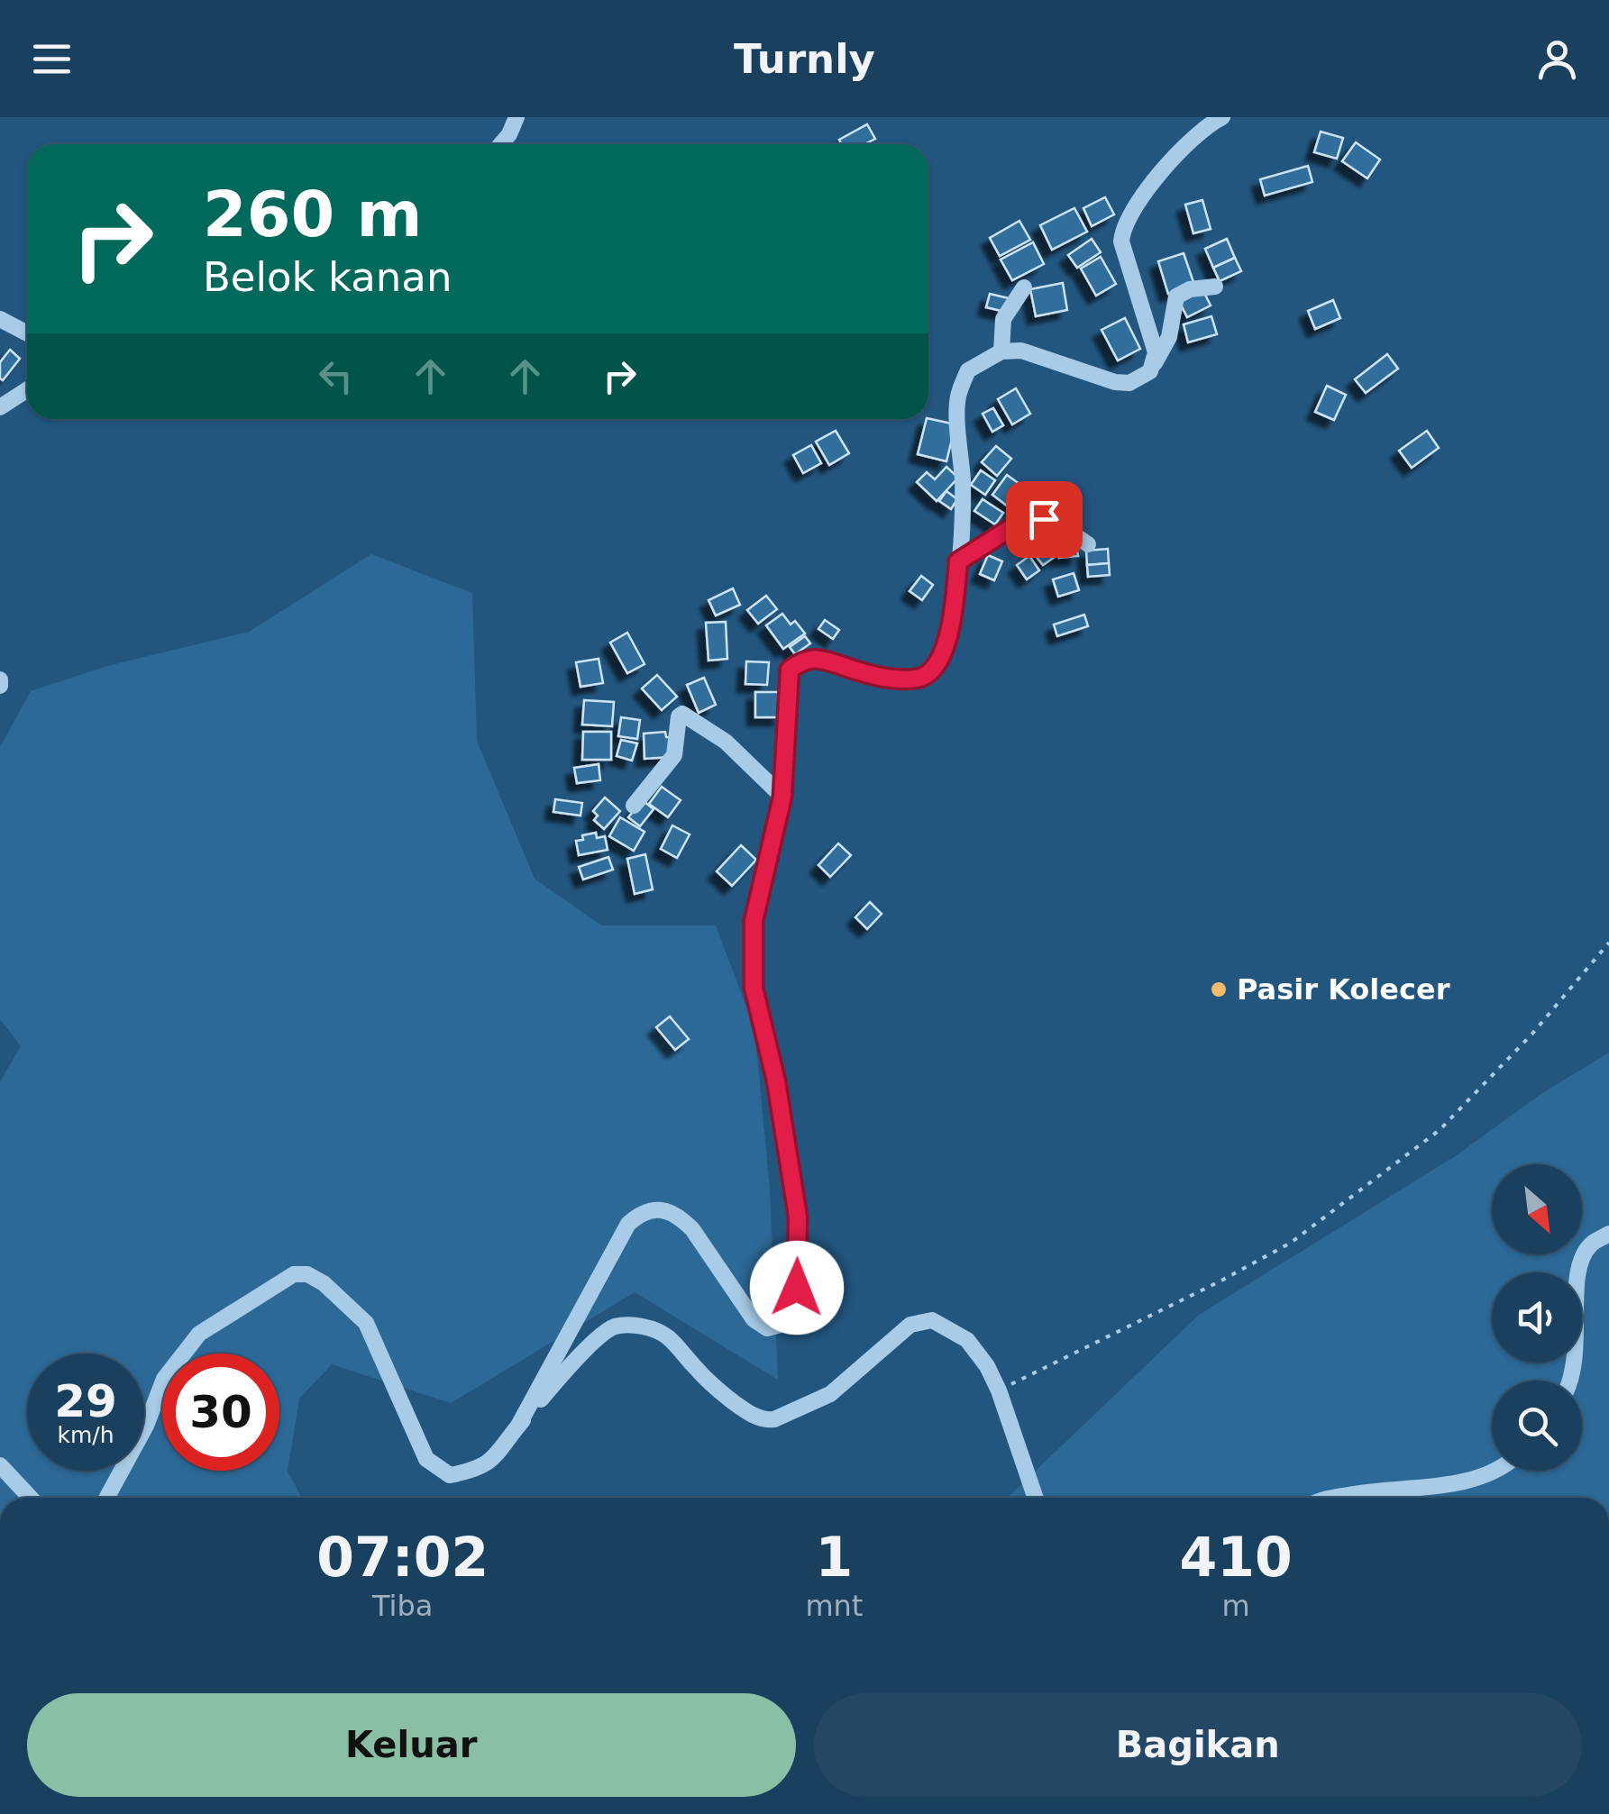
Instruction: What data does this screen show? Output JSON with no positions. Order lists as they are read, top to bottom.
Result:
{
  "places": ["Pasir Kolecer"],
  "north": "bottom right",
  "page": {
    "header": "Turnly",
    "turn": ["260 m", "Belok kanan"],
    "speed": "29 km/h",
    "limit": "30",
    "eta": [
      "07:02",
      "Tiba",
      "1",
      "mnt",
      "410",
      "m"
    ],
    "buttons": ["Keluar", "Bagikan"]
  }
}
